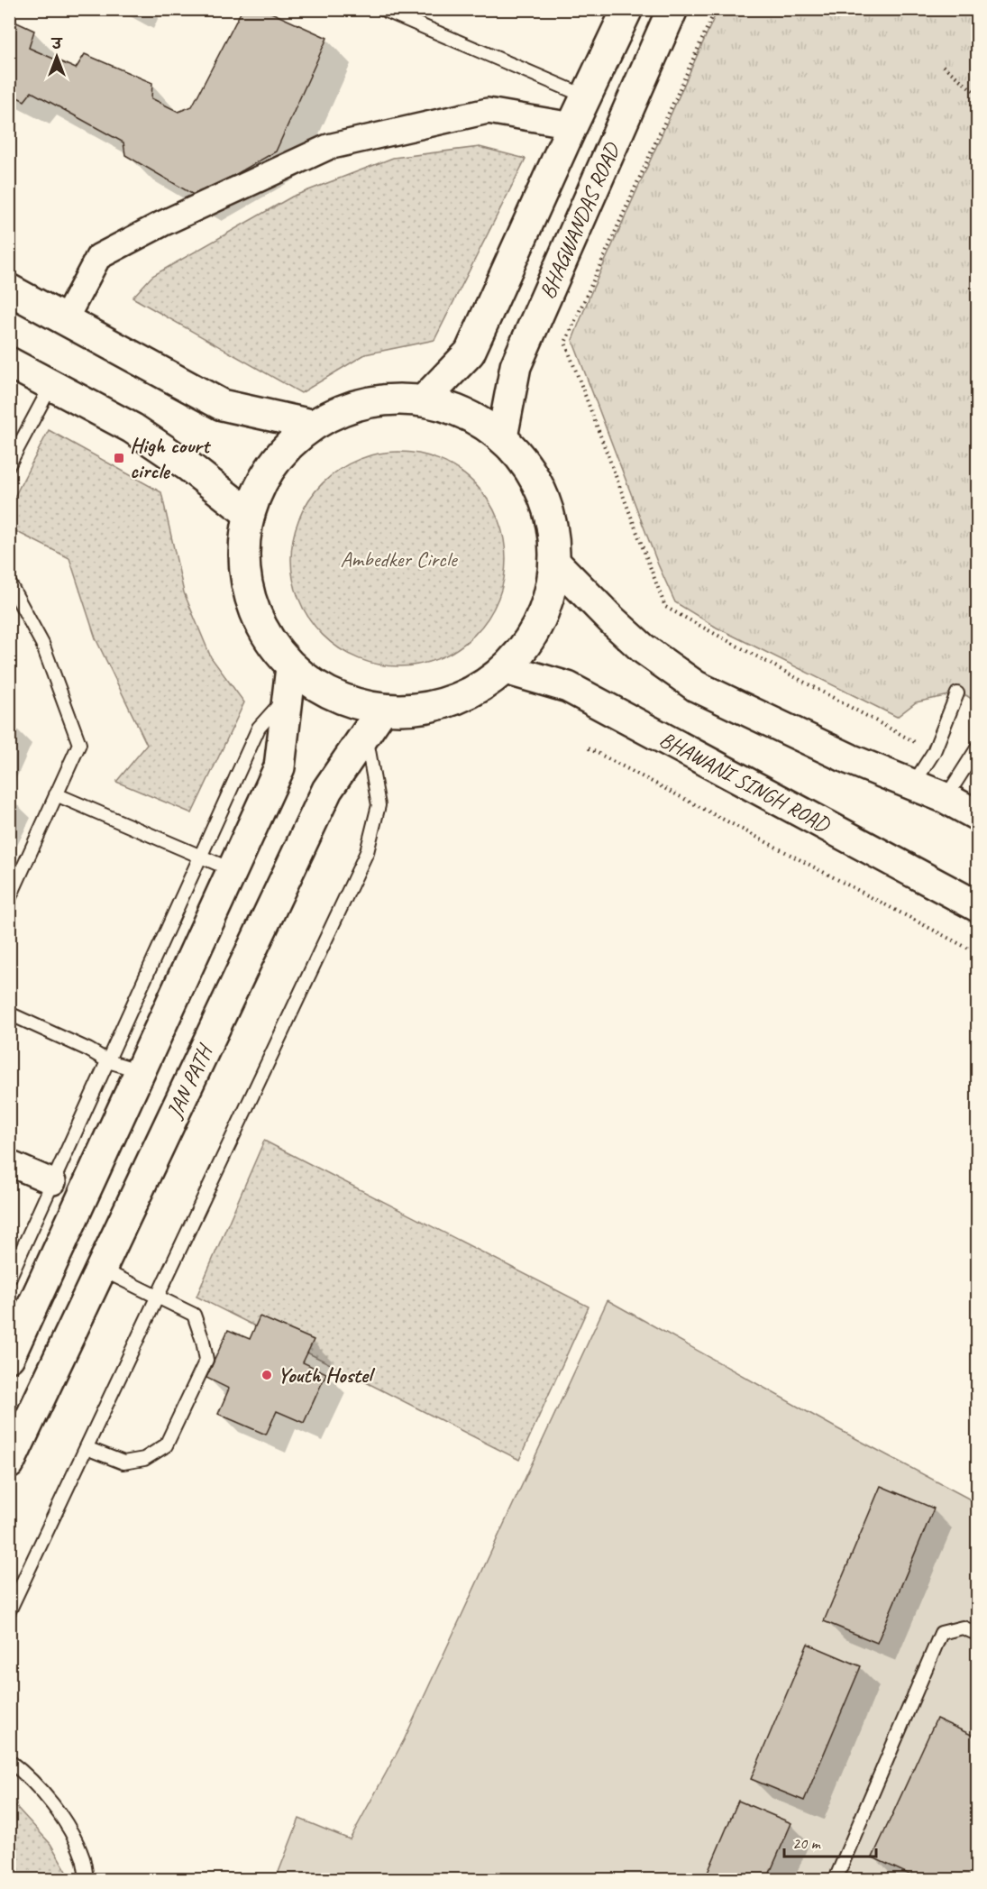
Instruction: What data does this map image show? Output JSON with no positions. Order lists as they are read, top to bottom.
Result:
{
  "streets": {
    "main road": ["BHAGWANDAS ROAD", "BHAWANI SINGH ROAD", "JAN PATH"]
  },
  "parks": ["Ambedker Circle"],
  "places": {
    "transit": ["High court circle"],
    "other": ["Youth Hostel"]
  },
  "scale_bar": "20 m",
  "north": "top"
}
